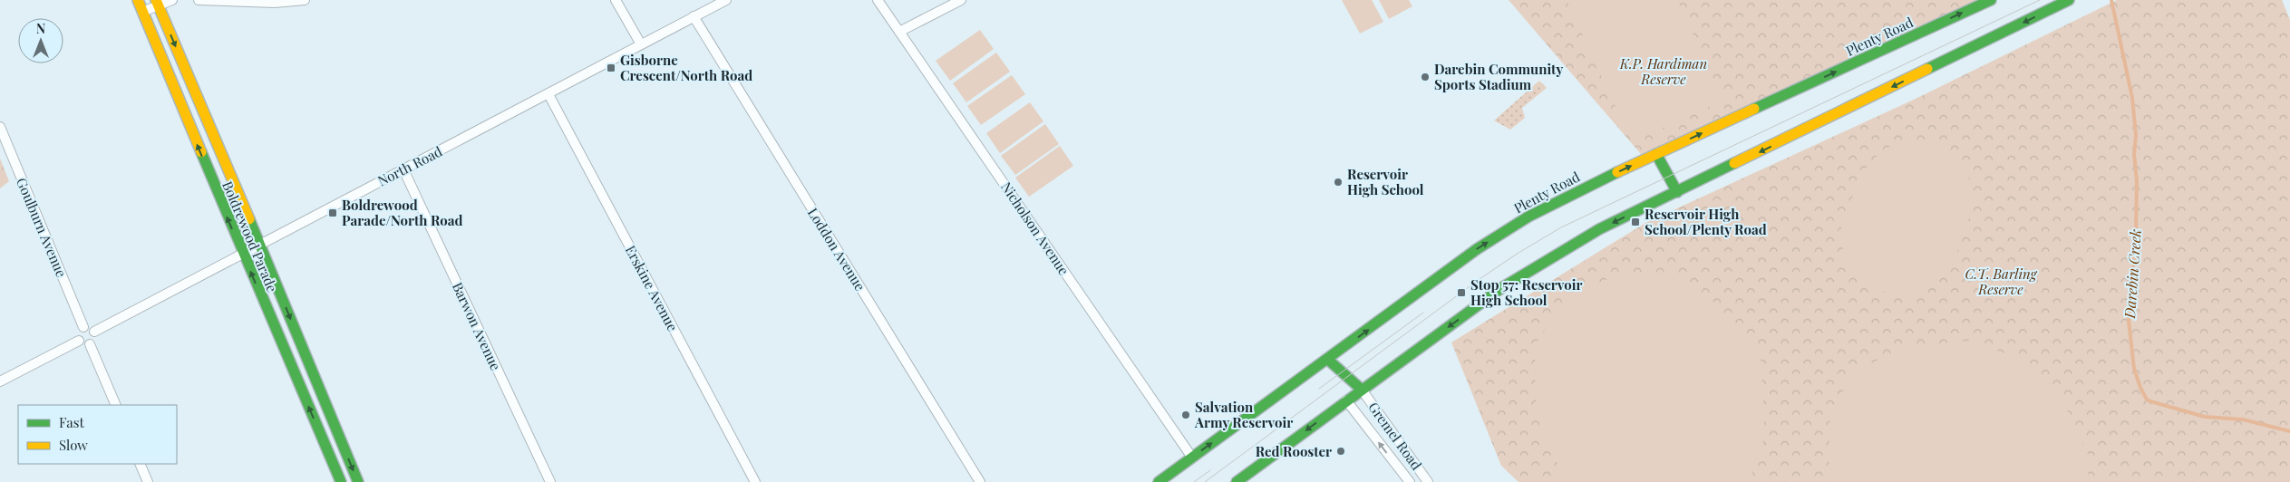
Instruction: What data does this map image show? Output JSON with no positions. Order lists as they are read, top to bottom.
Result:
{
  "streets": {
    "main road": ["Plenty Road", "Boldrewood Parade"],
    "street": [
      "North Road",
      "Goulburn Avenue",
      "Nicholson Avenue",
      "Loddon Avenue",
      "Erskine Avenue",
      "Barwon Avenue",
      "Gremel Road"
    ]
  },
  "crossings": [
    ["Plenty Road", "Nicholson Avenue"],
    ["North Road", "Goulburn Avenue"],
    ["North Road", "Boldrewood Parade"],
    ["North Road", "Loddon Avenue"],
    ["North Road", "Erskine Avenue"],
    ["North Road", "Barwon Avenue"]
  ],
  "water": ["Darebin Creek"],
  "parks": ["K.P. Hardiman Reserve", "C.T. Barling Reserve"],
  "places": {
    "transit": [
      "Gisborne Crescent/North Road",
      "Boldrewood Parade/North Road",
      "Reservoir High School/Plenty Road",
      "Stop 57: Reservoir High School"
    ],
    "other": [
      "Darebin Community Sports Stadium",
      "Reservoir High School",
      "Salvation Army Reservoir",
      "Red Rooster"
    ]
  },
  "legend": ["Fast", "Slow"],
  "north": "top"
}
